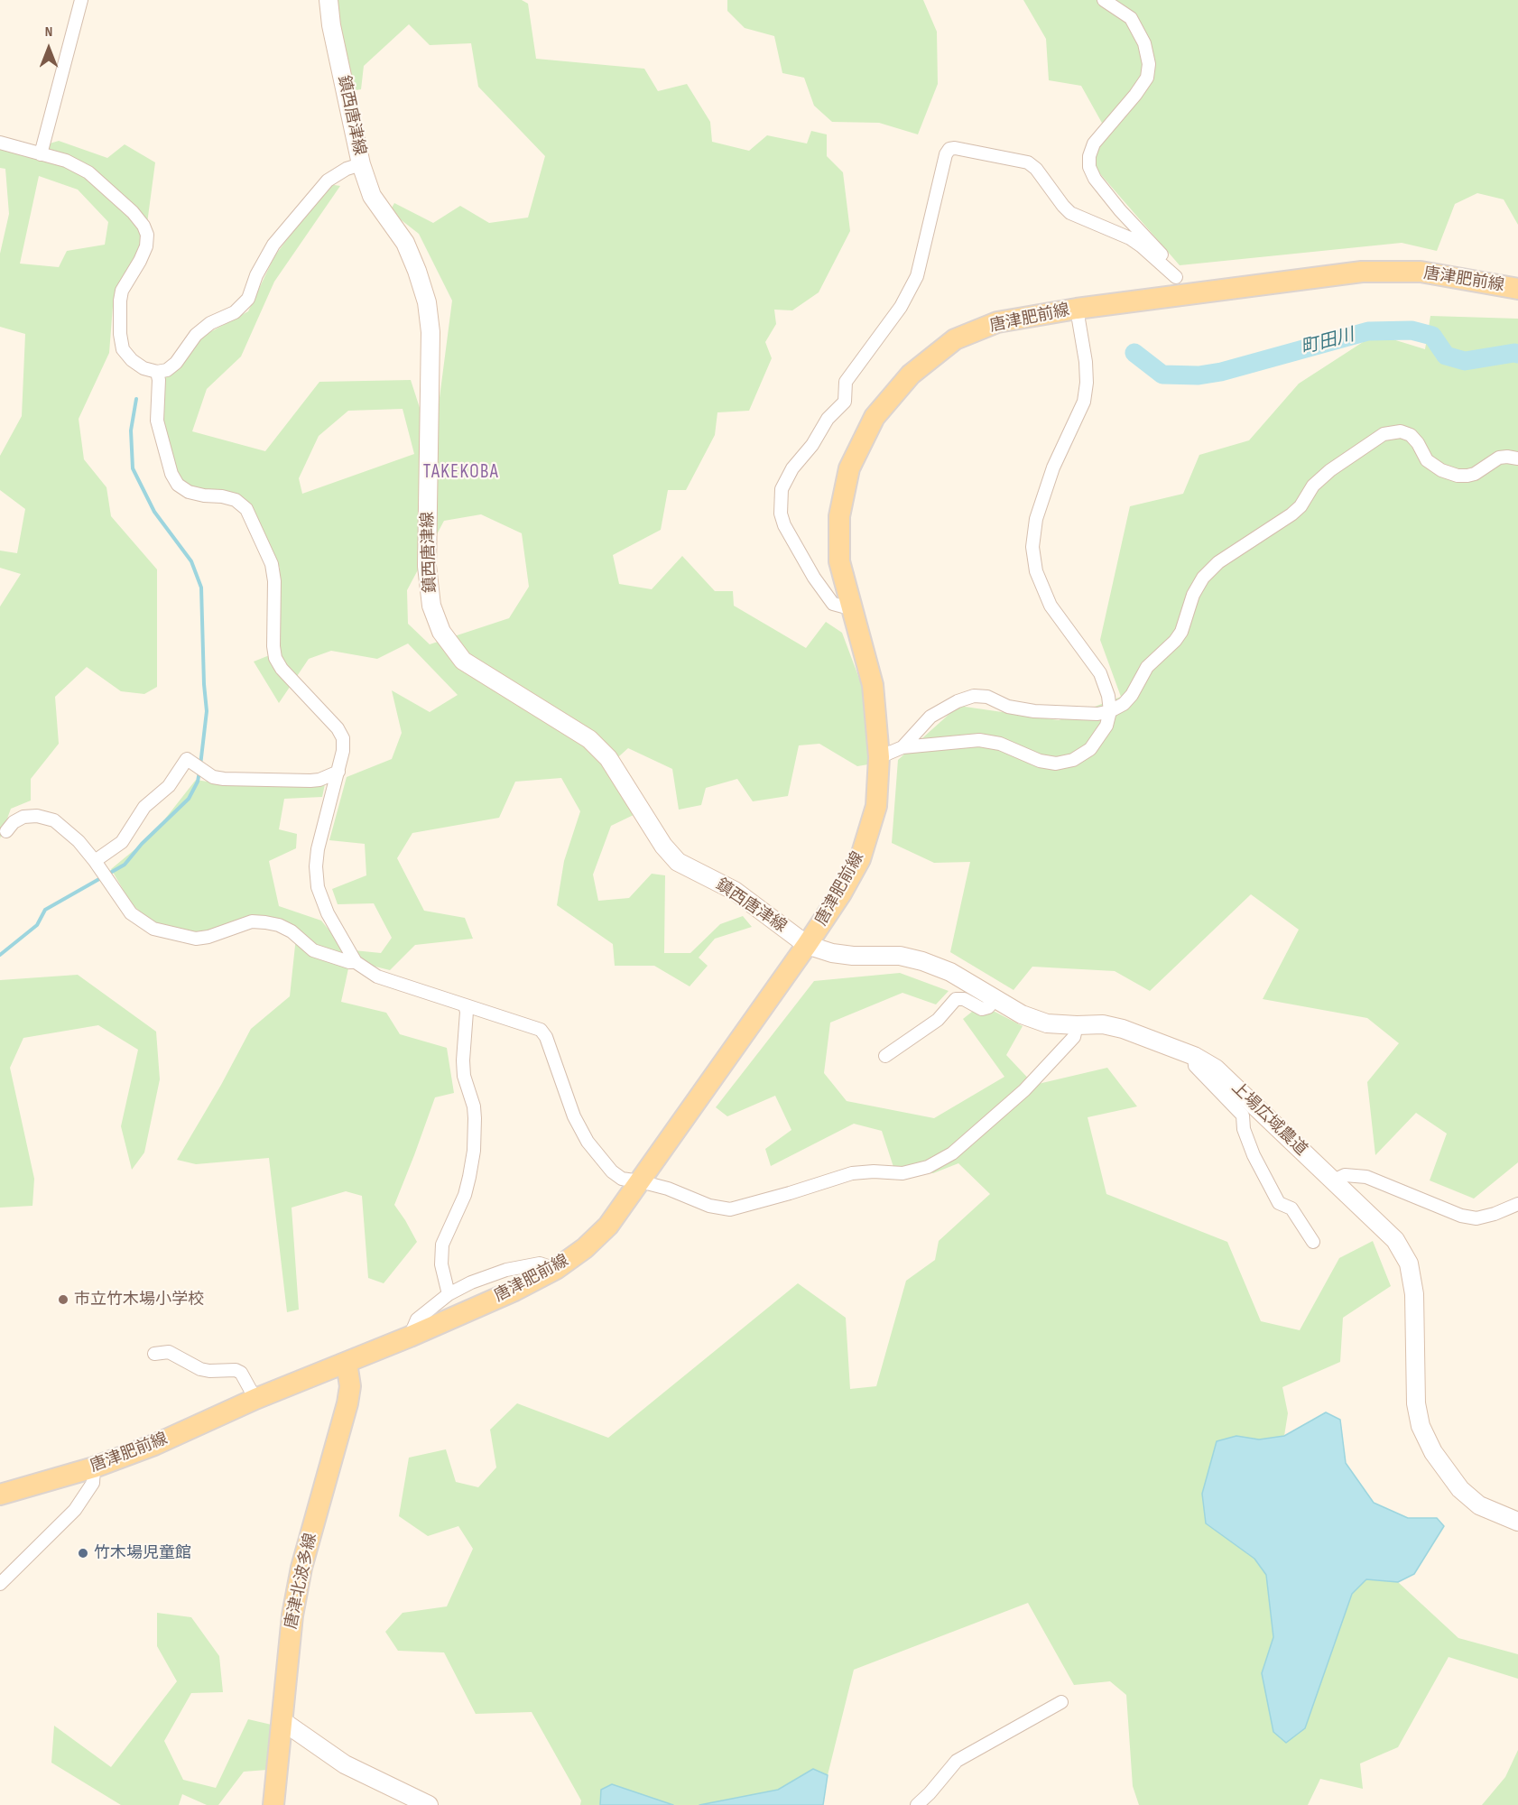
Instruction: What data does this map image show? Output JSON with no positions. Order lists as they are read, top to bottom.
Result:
{
  "streets": {
    "main road": ["唐津肥前線", "唐津北波多線"],
    "street": ["鎮西唐津線", "上場広域農道"]
  },
  "crossings": [
    ["鎮西唐津線", "唐津肥前線"],
    ["鎮西唐津線", "上場広域農道"],
    ["唐津肥前線", "上場広域農道"],
    ["唐津肥前線", "唐津北波多線"]
  ],
  "districts": ["TAKEKOBA"],
  "water": ["町田川"],
  "places": ["市立竹木場小学校", "竹木場児童館"],
  "north": "top"
}
